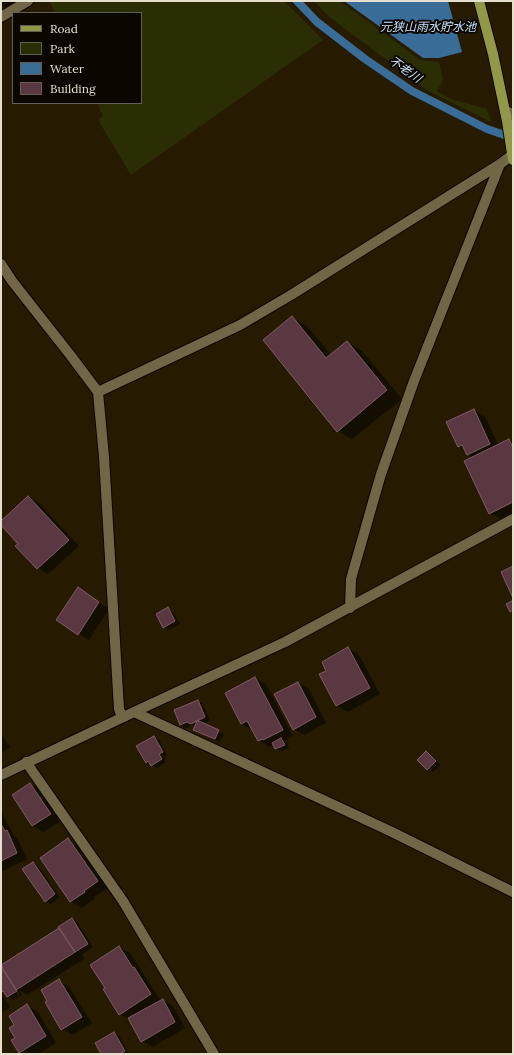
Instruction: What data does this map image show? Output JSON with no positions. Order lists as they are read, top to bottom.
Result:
{
  "water": ["元狭山雨水貯水池", "不老川"],
  "legend": [
    "Road",
    "Park",
    "Water",
    "Building"
  ]
}
